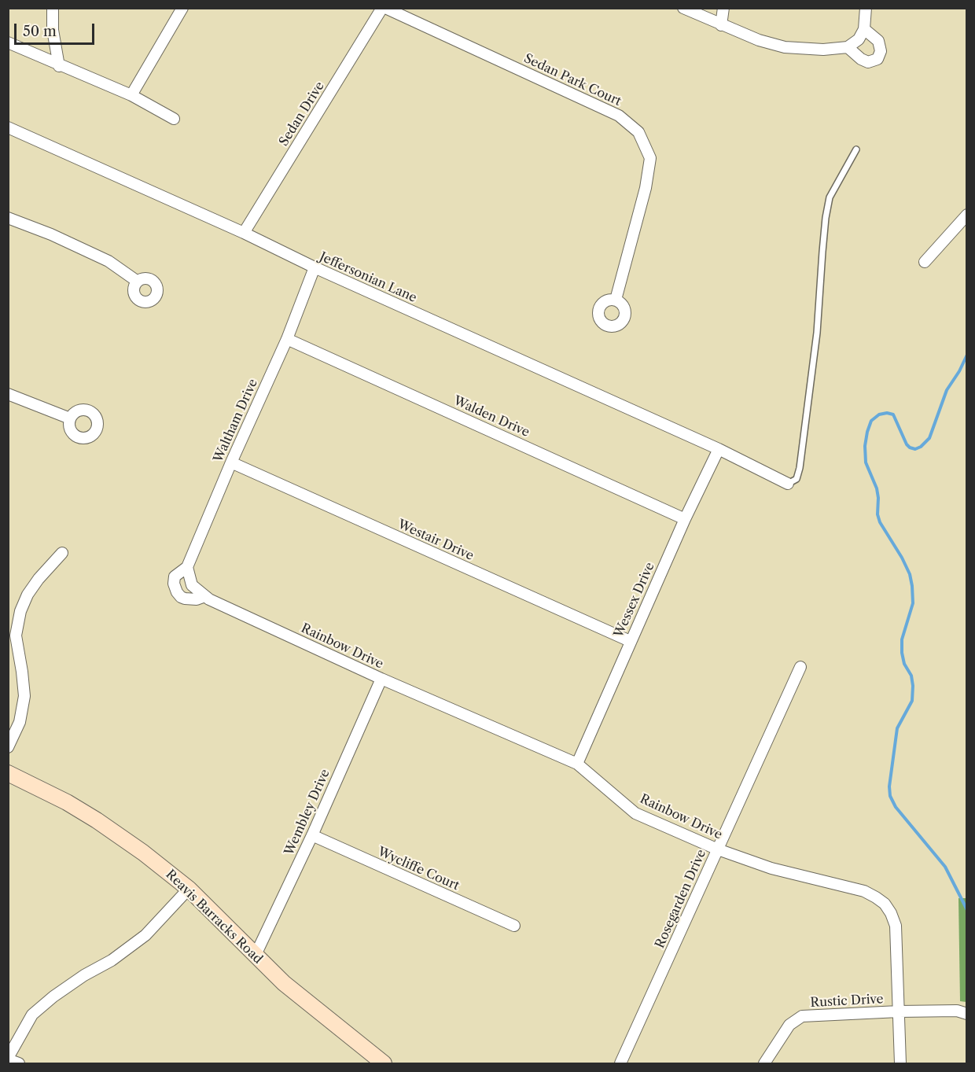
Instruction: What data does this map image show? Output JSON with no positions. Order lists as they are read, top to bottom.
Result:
{
  "streets": {
    "main road": ["Reavis Barracks Road"],
    "street": [
      "Sedan Park Court",
      "Sedan Drive",
      "Jeffersonian Lane",
      "Walden Drive",
      "Waltham Drive",
      "Westair Drive",
      "Wessex Drive",
      "Rainbow Drive",
      "Wembley Drive",
      "Wycliffe Court",
      "Rosegarden Drive",
      "Rustic Drive"
    ]
  },
  "crossings": [
    ["Sedan Park Court", "Sedan Drive"],
    ["Sedan Drive", "Jeffersonian Lane"],
    ["Jeffersonian Lane", "Waltham Drive"],
    ["Jeffersonian Lane", "Wessex Drive"],
    ["Walden Drive", "Waltham Drive"],
    ["Walden Drive", "Wessex Drive"],
    ["Waltham Drive", "Westair Drive"],
    ["Waltham Drive", "Rainbow Drive"],
    ["Westair Drive", "Wessex Drive"],
    ["Wessex Drive", "Rainbow Drive"],
    ["Rainbow Drive", "Wembley Drive"],
    ["Rainbow Drive", "Rosegarden Drive"],
    ["Rainbow Drive", "Rustic Drive"],
    ["Wembley Drive", "Wycliffe Court"],
    ["Wembley Drive", "Reavis Barracks Road"]
  ],
  "scale_bar": "50 m"
}
